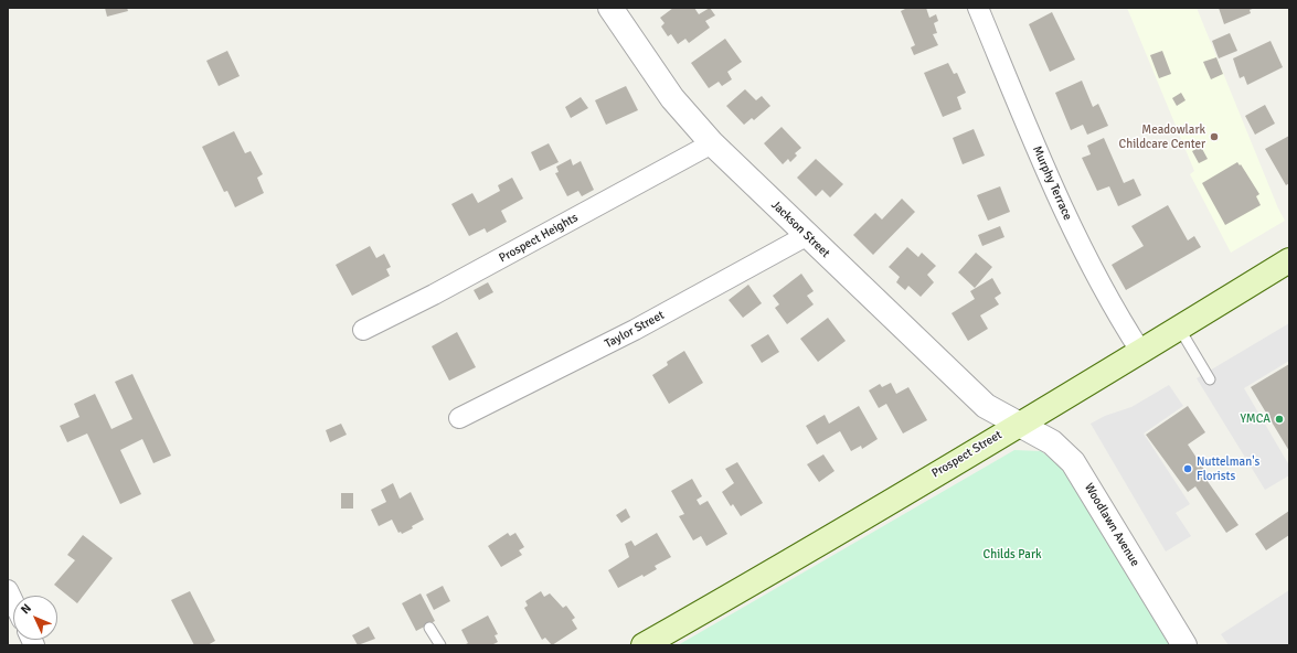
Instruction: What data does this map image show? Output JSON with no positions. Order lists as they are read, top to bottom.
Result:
{
  "streets": {
    "main road": ["Prospect Street"],
    "street": [
      "Murphy Terrace",
      "Jackson Street",
      "Prospect Heights",
      "Taylor Street",
      "Woodlawn Avenue"
    ]
  },
  "crossings": [
    ["Murphy Terrace", "Prospect Street"],
    ["Jackson Street", "Prospect Heights"],
    ["Jackson Street", "Taylor Street"],
    ["Jackson Street", "Prospect Street"],
    ["Jackson Street", "Woodlawn Avenue"],
    ["Prospect Street", "Woodlawn Avenue"]
  ],
  "parks": ["Childs Park"],
  "places": ["Meadowlark Childcare Center", "YMCA", "Nuttelman's Florists"],
  "north": "top left"
}
